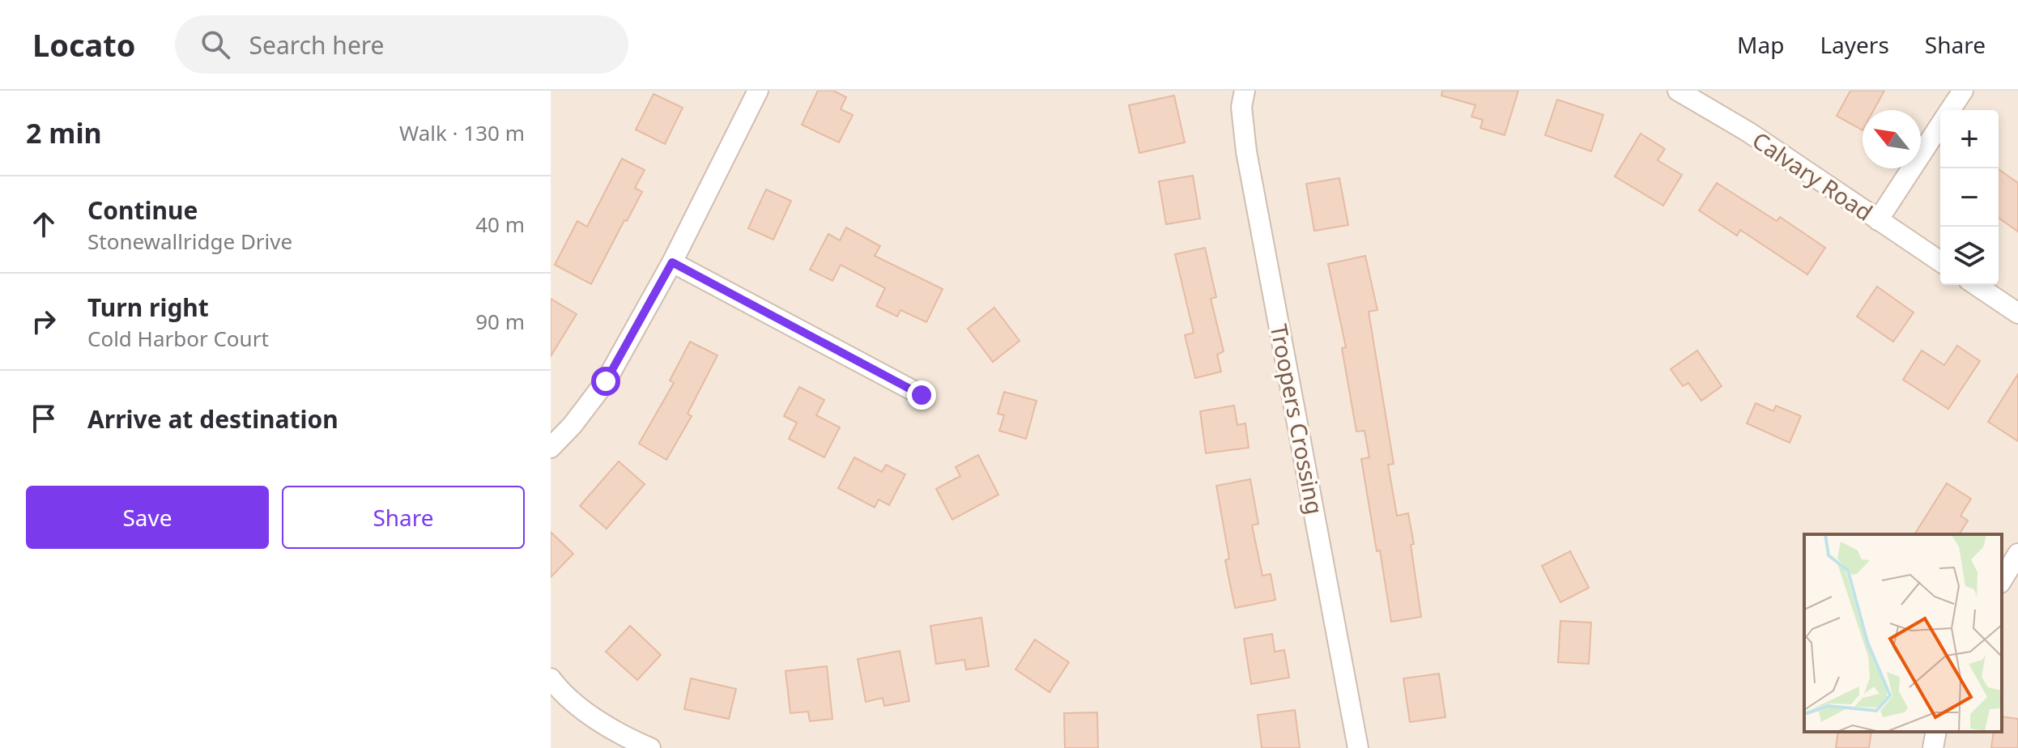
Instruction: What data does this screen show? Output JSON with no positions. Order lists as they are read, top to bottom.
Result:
{
  "streets": {
    "street": ["Calvary Road", "Troopers Crossing"]
  },
  "north": "top left",
  "page": {
    "header": "Locato",
    "search": "Search here",
    "nav": ["Map", "Layers", "Share"],
    "heading": ["2 min", "Walk · 130 m"],
    "map_buttons": ["+", "−"],
    "list": [
      ["Continue", "Stonewallridge Drive", "40 m"],
      ["Turn right", "Cold Harbor Court", "90 m"],
      "Arrive at destination"
    ],
    "buttons": ["Save", "Share"]
  }
}
